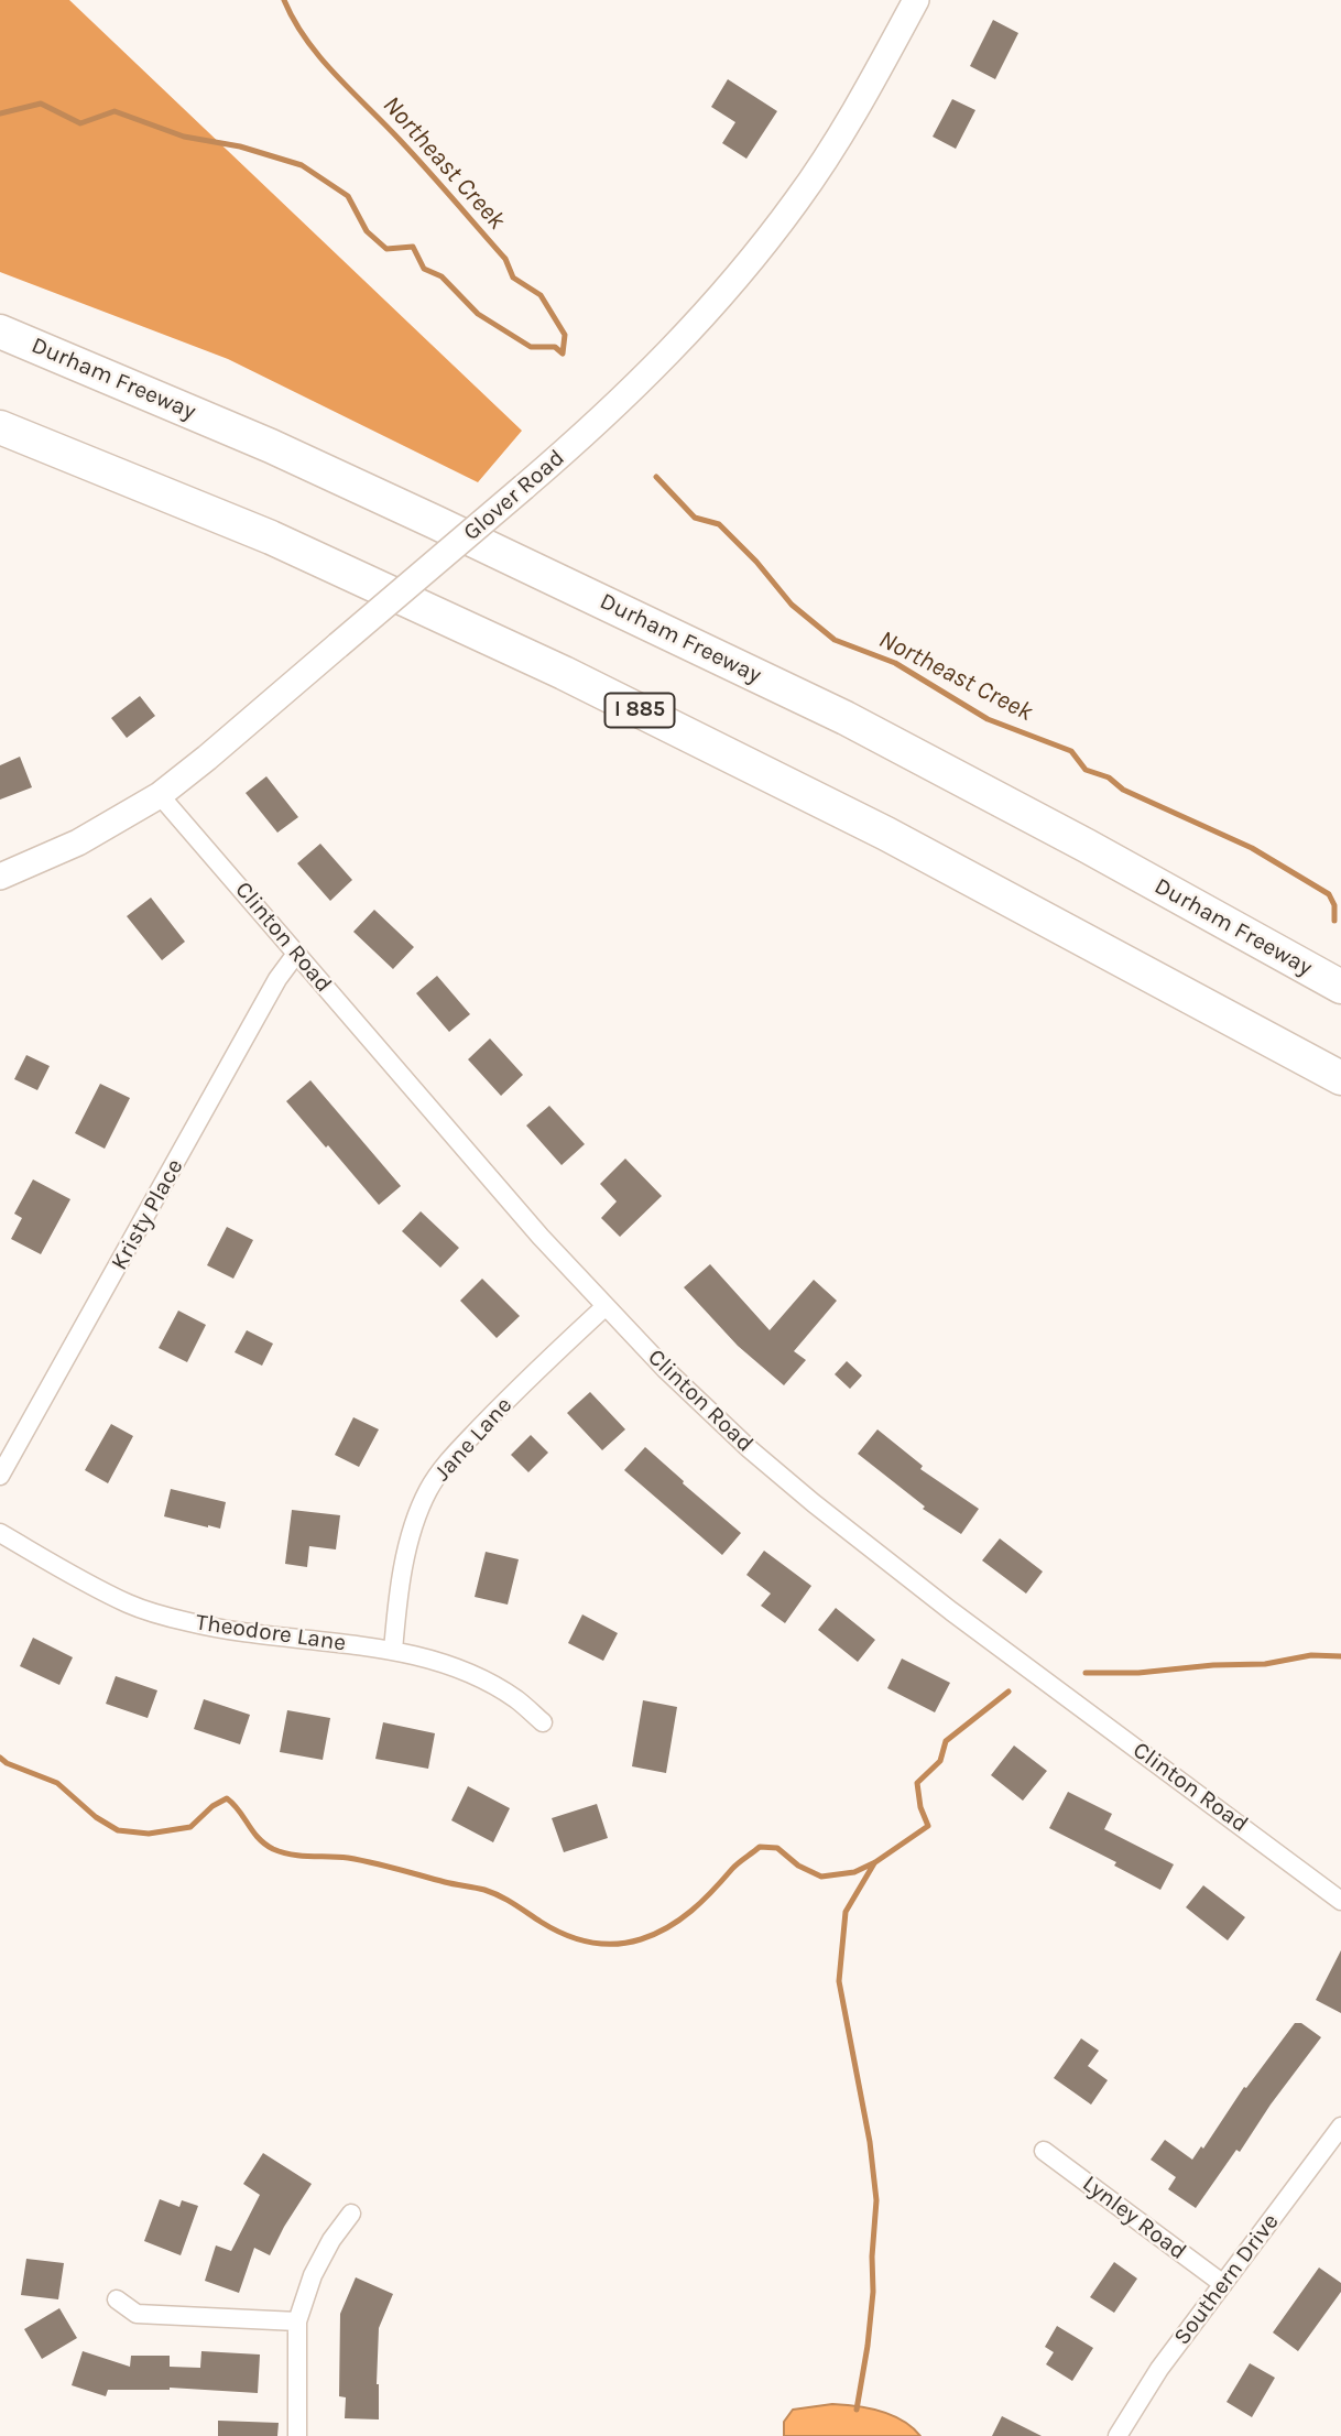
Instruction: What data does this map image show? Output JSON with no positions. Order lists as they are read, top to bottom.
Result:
{
  "streets": {
    "highway": ["Durham Freeway", "I 885"],
    "street": [
      "Glover Road",
      "Clinton Road",
      "Kristy Place",
      "Jane Lane",
      "Theodore Lane",
      "Lynley Road",
      "Southern Drive"
    ]
  },
  "crossings": [
    ["Glover Road", "Clinton Road"],
    ["Clinton Road", "Kristy Place"],
    ["Clinton Road", "Jane Lane"],
    ["Jane Lane", "Theodore Lane"],
    ["Lynley Road", "Southern Drive"]
  ],
  "water": ["Northeast Creek"]
}
